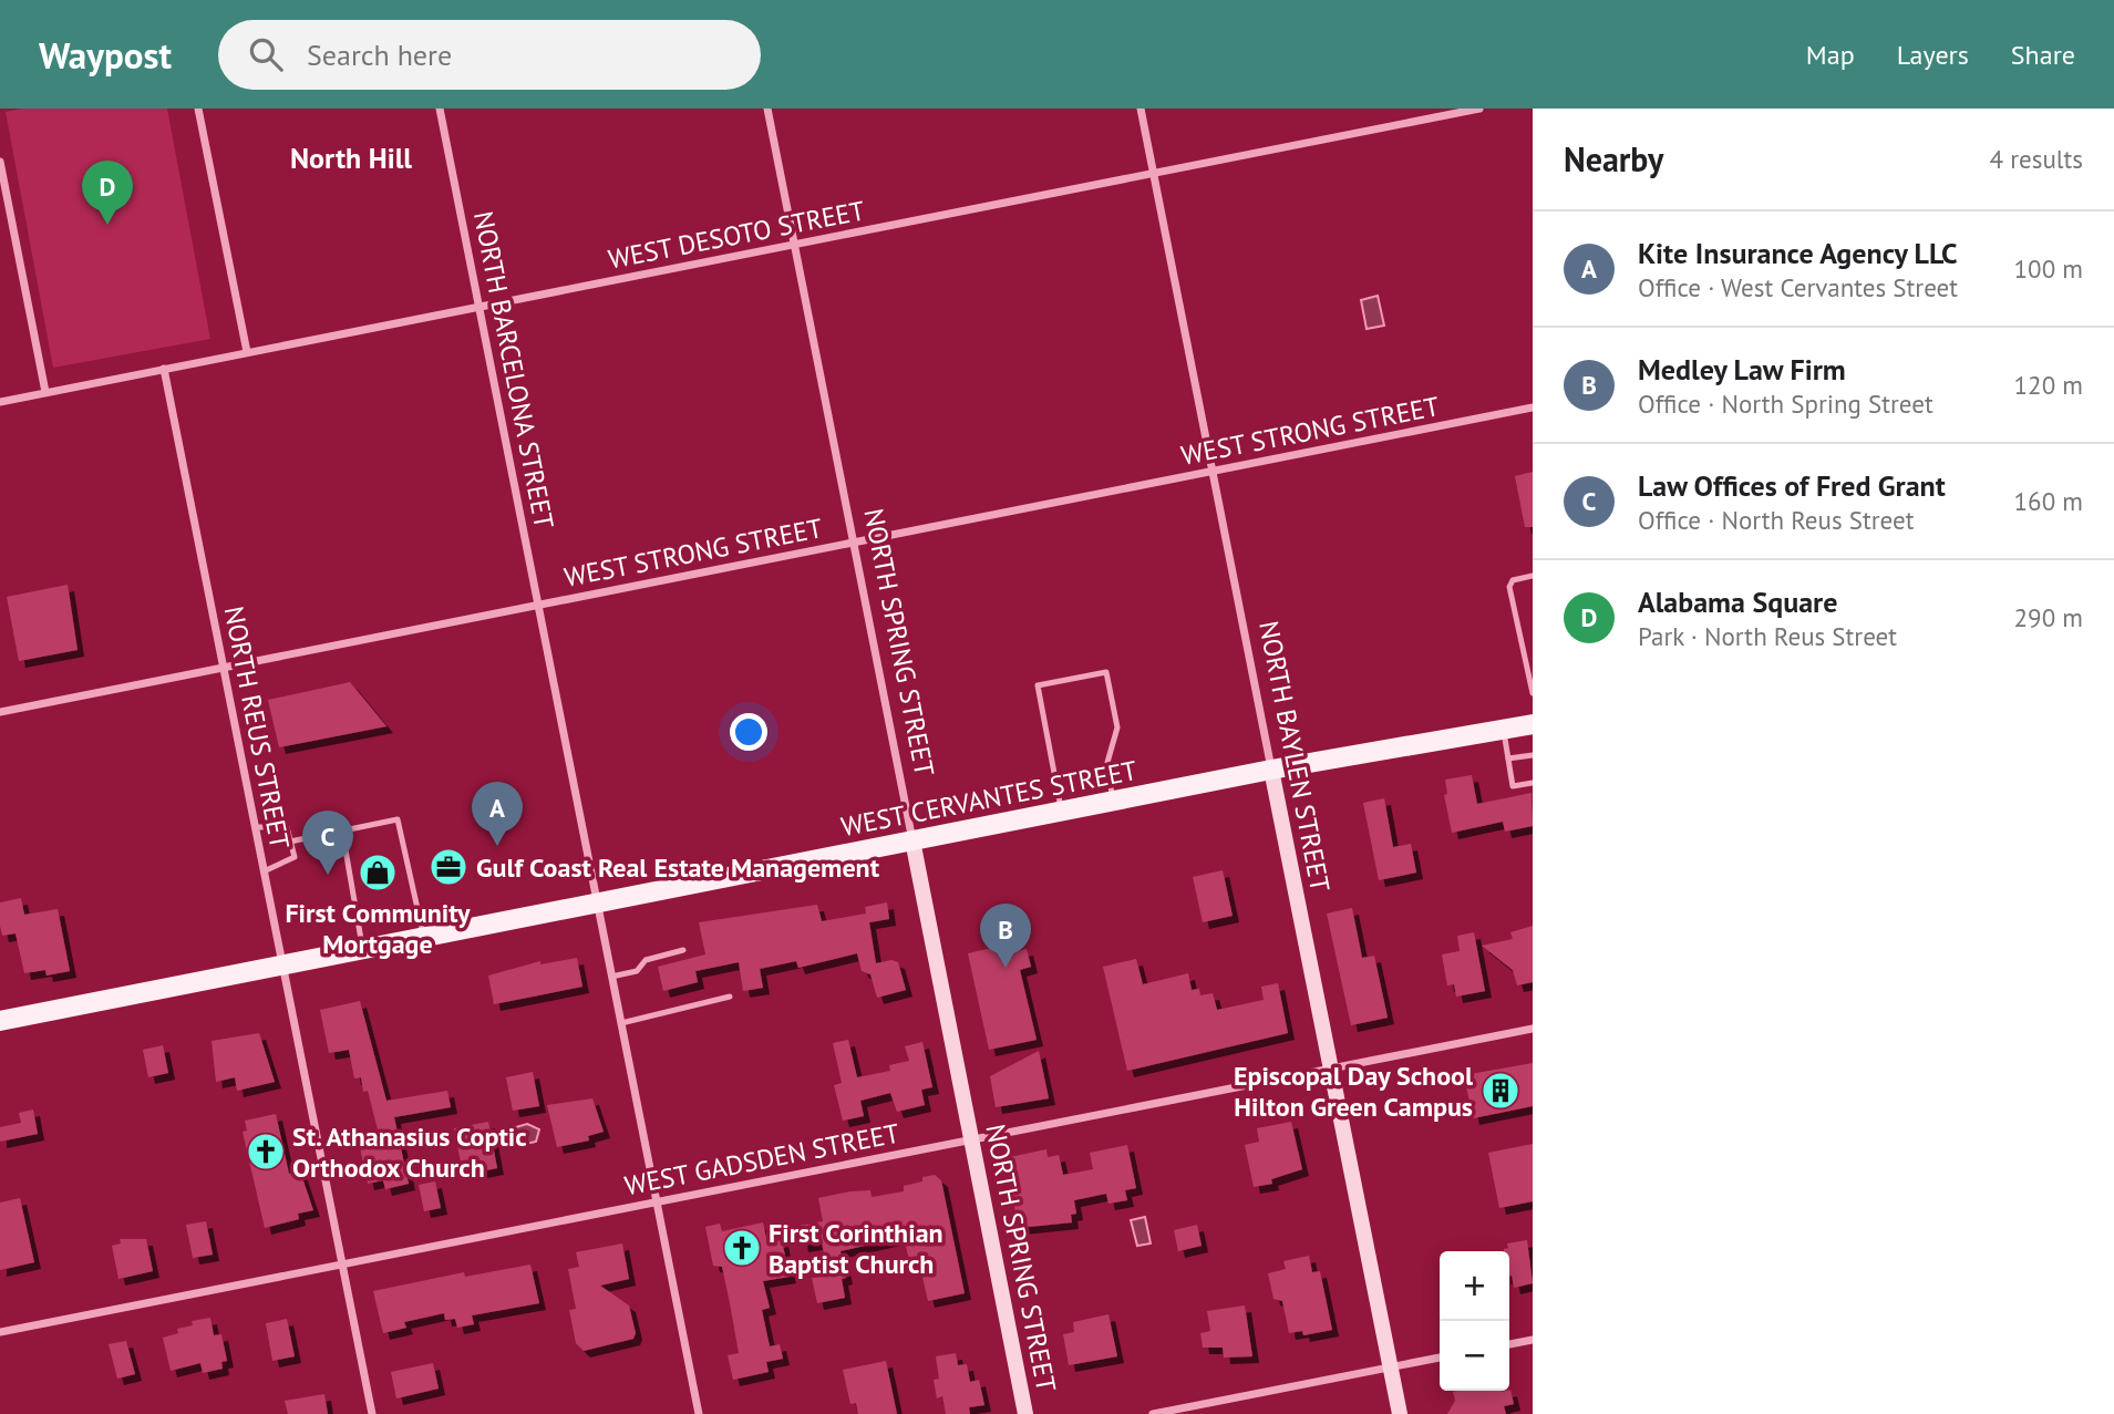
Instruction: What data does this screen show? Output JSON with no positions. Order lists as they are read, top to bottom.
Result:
{
  "streets": {
    "main road": ["WEST CERVANTES STREET"],
    "street": [
      "WEST DESOTO STREET",
      "NORTH BARCELONA STREET",
      "WEST STRONG STREET",
      "NORTH SPRING STREET",
      "NORTH REUS STREET",
      "NORTH BAYLEN STREET",
      "WEST GADSDEN STREET"
    ]
  },
  "crossings": [
    ["WEST DESOTO STREET", "NORTH BARCELONA STREET"],
    ["WEST DESOTO STREET", "NORTH SPRING STREET"],
    ["WEST DESOTO STREET", "NORTH REUS STREET"],
    ["WEST DESOTO STREET", "NORTH BAYLEN STREET"],
    ["NORTH BARCELONA STREET", "WEST STRONG STREET"],
    ["NORTH BARCELONA STREET", "WEST CERVANTES STREET"],
    ["NORTH BARCELONA STREET", "WEST GADSDEN STREET"],
    ["WEST STRONG STREET", "NORTH SPRING STREET"],
    ["WEST STRONG STREET", "NORTH REUS STREET"],
    ["WEST STRONG STREET", "NORTH BAYLEN STREET"],
    ["NORTH SPRING STREET", "WEST CERVANTES STREET"],
    ["NORTH SPRING STREET", "WEST GADSDEN STREET"],
    ["NORTH REUS STREET", "WEST CERVANTES STREET"],
    ["NORTH REUS STREET", "WEST GADSDEN STREET"],
    ["NORTH BAYLEN STREET", "WEST CERVANTES STREET"],
    ["NORTH BAYLEN STREET", "WEST GADSDEN STREET"]
  ],
  "districts": ["North Hill"],
  "places": {
    "office": ["Gulf Coast Real Estate Management"],
    "shop": ["First Community Mortgage"],
    "building": ["Episcopal Day School Hilton Green Campus"],
    "church": ["St. Athanasius Coptic Orthodox Church", "First Corinthian Baptist Church"]
  },
  "page": {
    "header": "Waypost",
    "search": "Search here",
    "nav": ["Map", "Layers", "Share"],
    "heading": ["Nearby", "4 results"],
    "pins": [
      "D",
      "A",
      "C",
      "B"
    ],
    "list": [
      {
        "mark": "A",
        "name": "Kite Insurance Agency LLC",
        "note": "Office · West Cervantes Street",
        "value": "100 m"
      },
      {
        "mark": "B",
        "name": "Medley Law Firm",
        "note": "Office · North Spring Street",
        "value": "120 m"
      },
      {
        "mark": "C",
        "name": "Law Offices of Fred Grant",
        "note": "Office · North Reus Street",
        "value": "160 m"
      },
      {
        "mark": "D",
        "name": "Alabama Square",
        "note": "Park · North Reus Street",
        "value": "290 m"
      }
    ],
    "map_buttons": ["+", "−"]
  }
}
